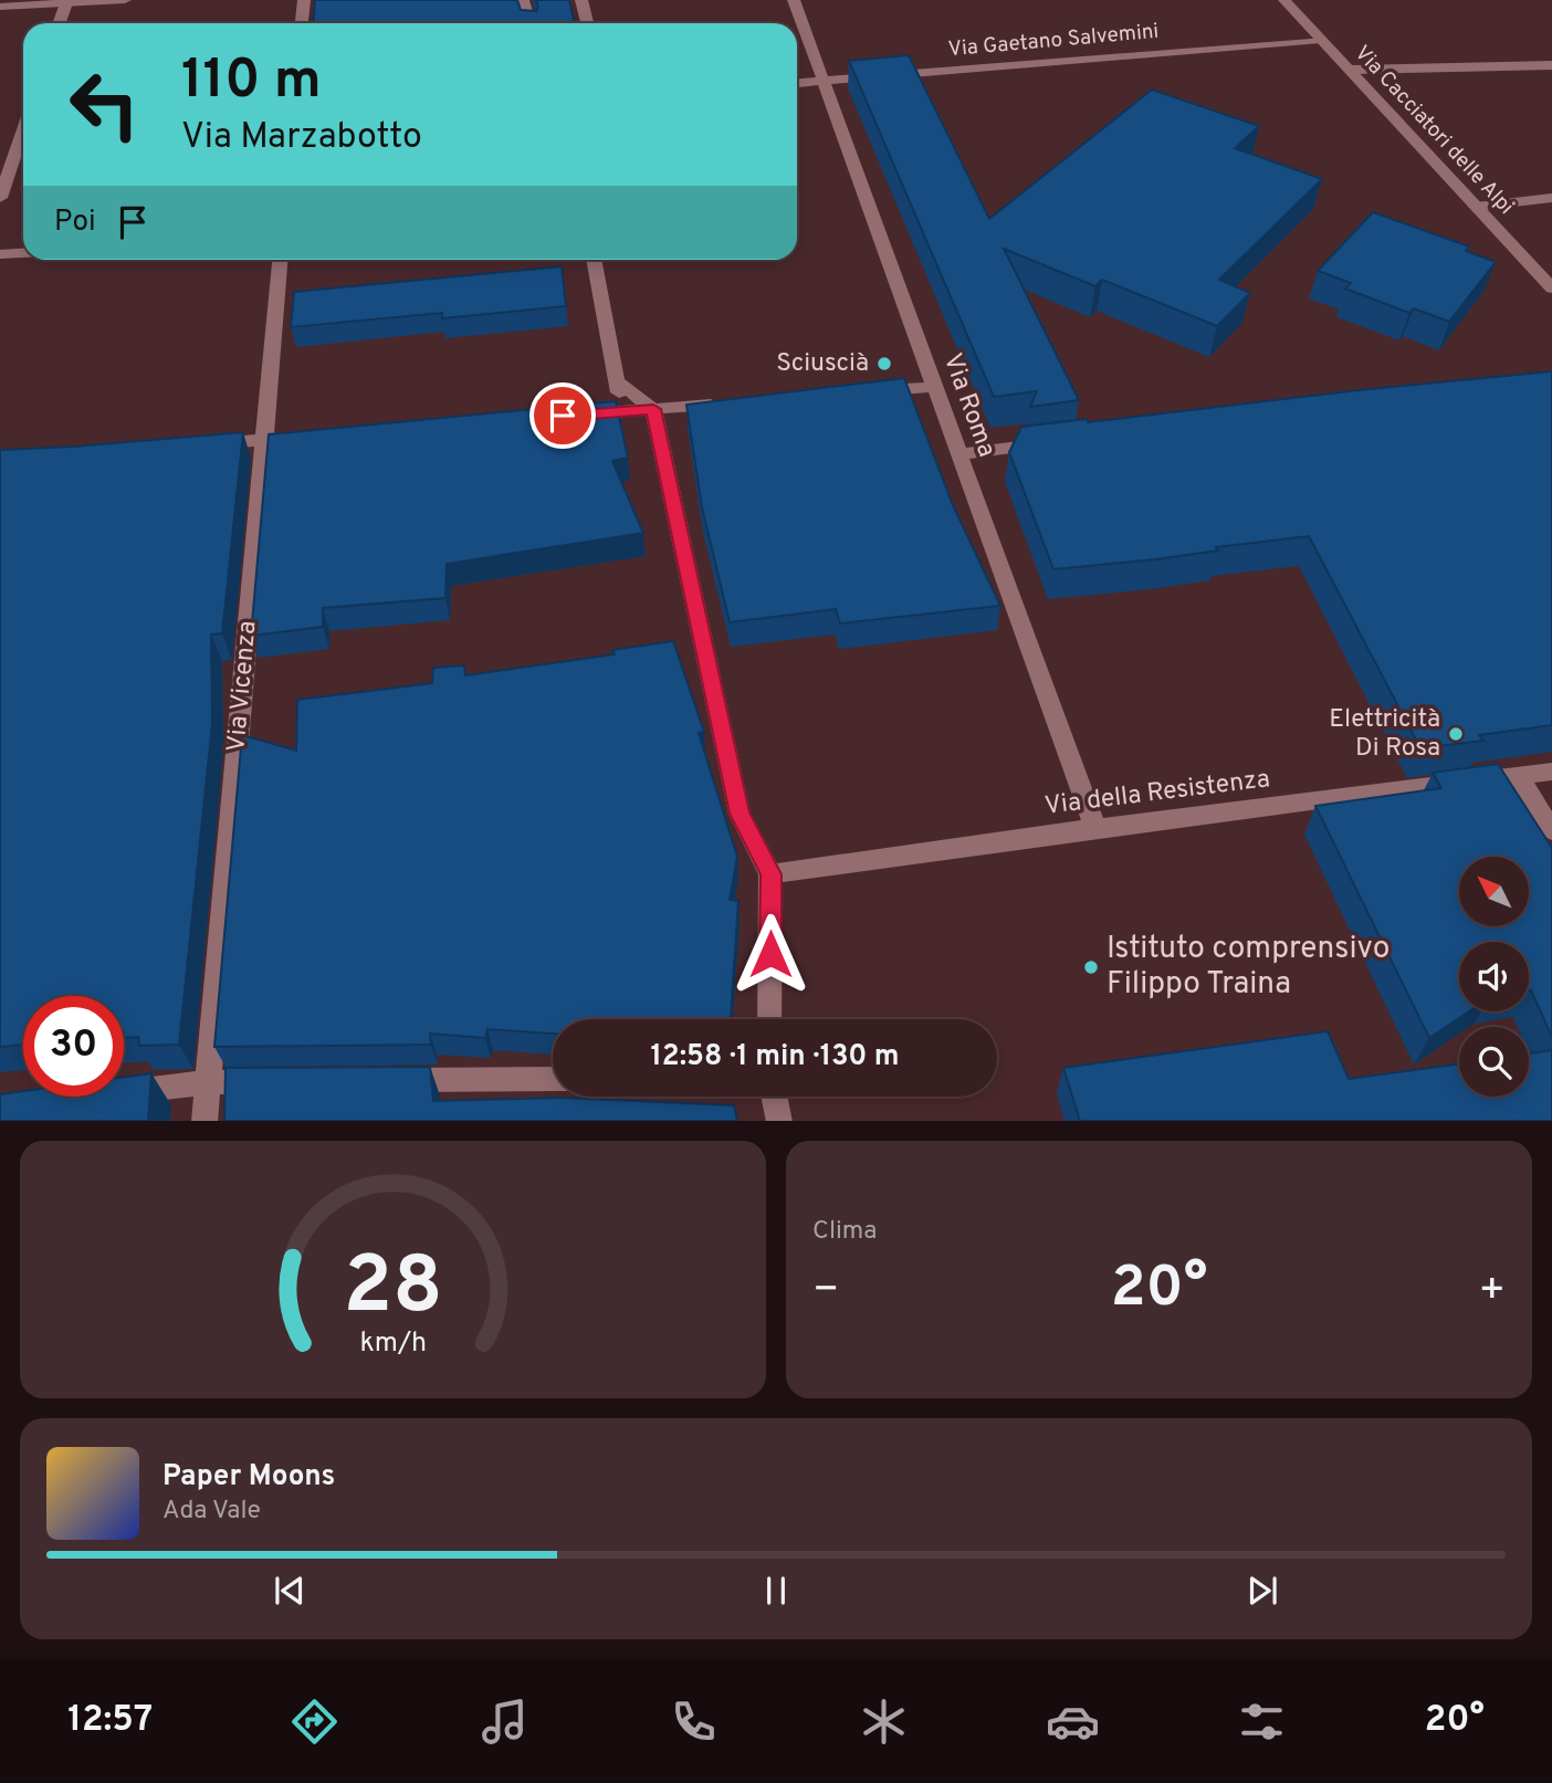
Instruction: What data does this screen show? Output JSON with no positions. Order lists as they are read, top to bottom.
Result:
{
  "streets": {
    "street": [
      "Via Gaetano Salvemini",
      "Via Cacciatori delle Alpi",
      "Via Roma",
      "Via Vicenza",
      "Via della Resistenza"
    ]
  },
  "crossings": [
    ["Via Gaetano Salvemini", "Via Cacciatori delle Alpi"],
    ["Via Gaetano Salvemini", "Via Roma"],
    ["Via Roma", "Via della Resistenza"]
  ],
  "places": ["Sciuscià", "Elettricità Di Rosa", "Istituto comprensivo Filippo Traina"],
  "north": "top left",
  "page": {
    "turn": ["110 m", "Via Marzabotto"],
    "then": "Poi",
    "limit": "30",
    "trip": "12:58 · 1 min · 130 m",
    "tile": "Clima",
    "heat": ["−", "20°", "+"],
    "song": ["Paper Moons", "Ada Vale"],
    "tabs": ["12:57", "20°"],
    "gauge": ["28", "km/h"]
  }
}
